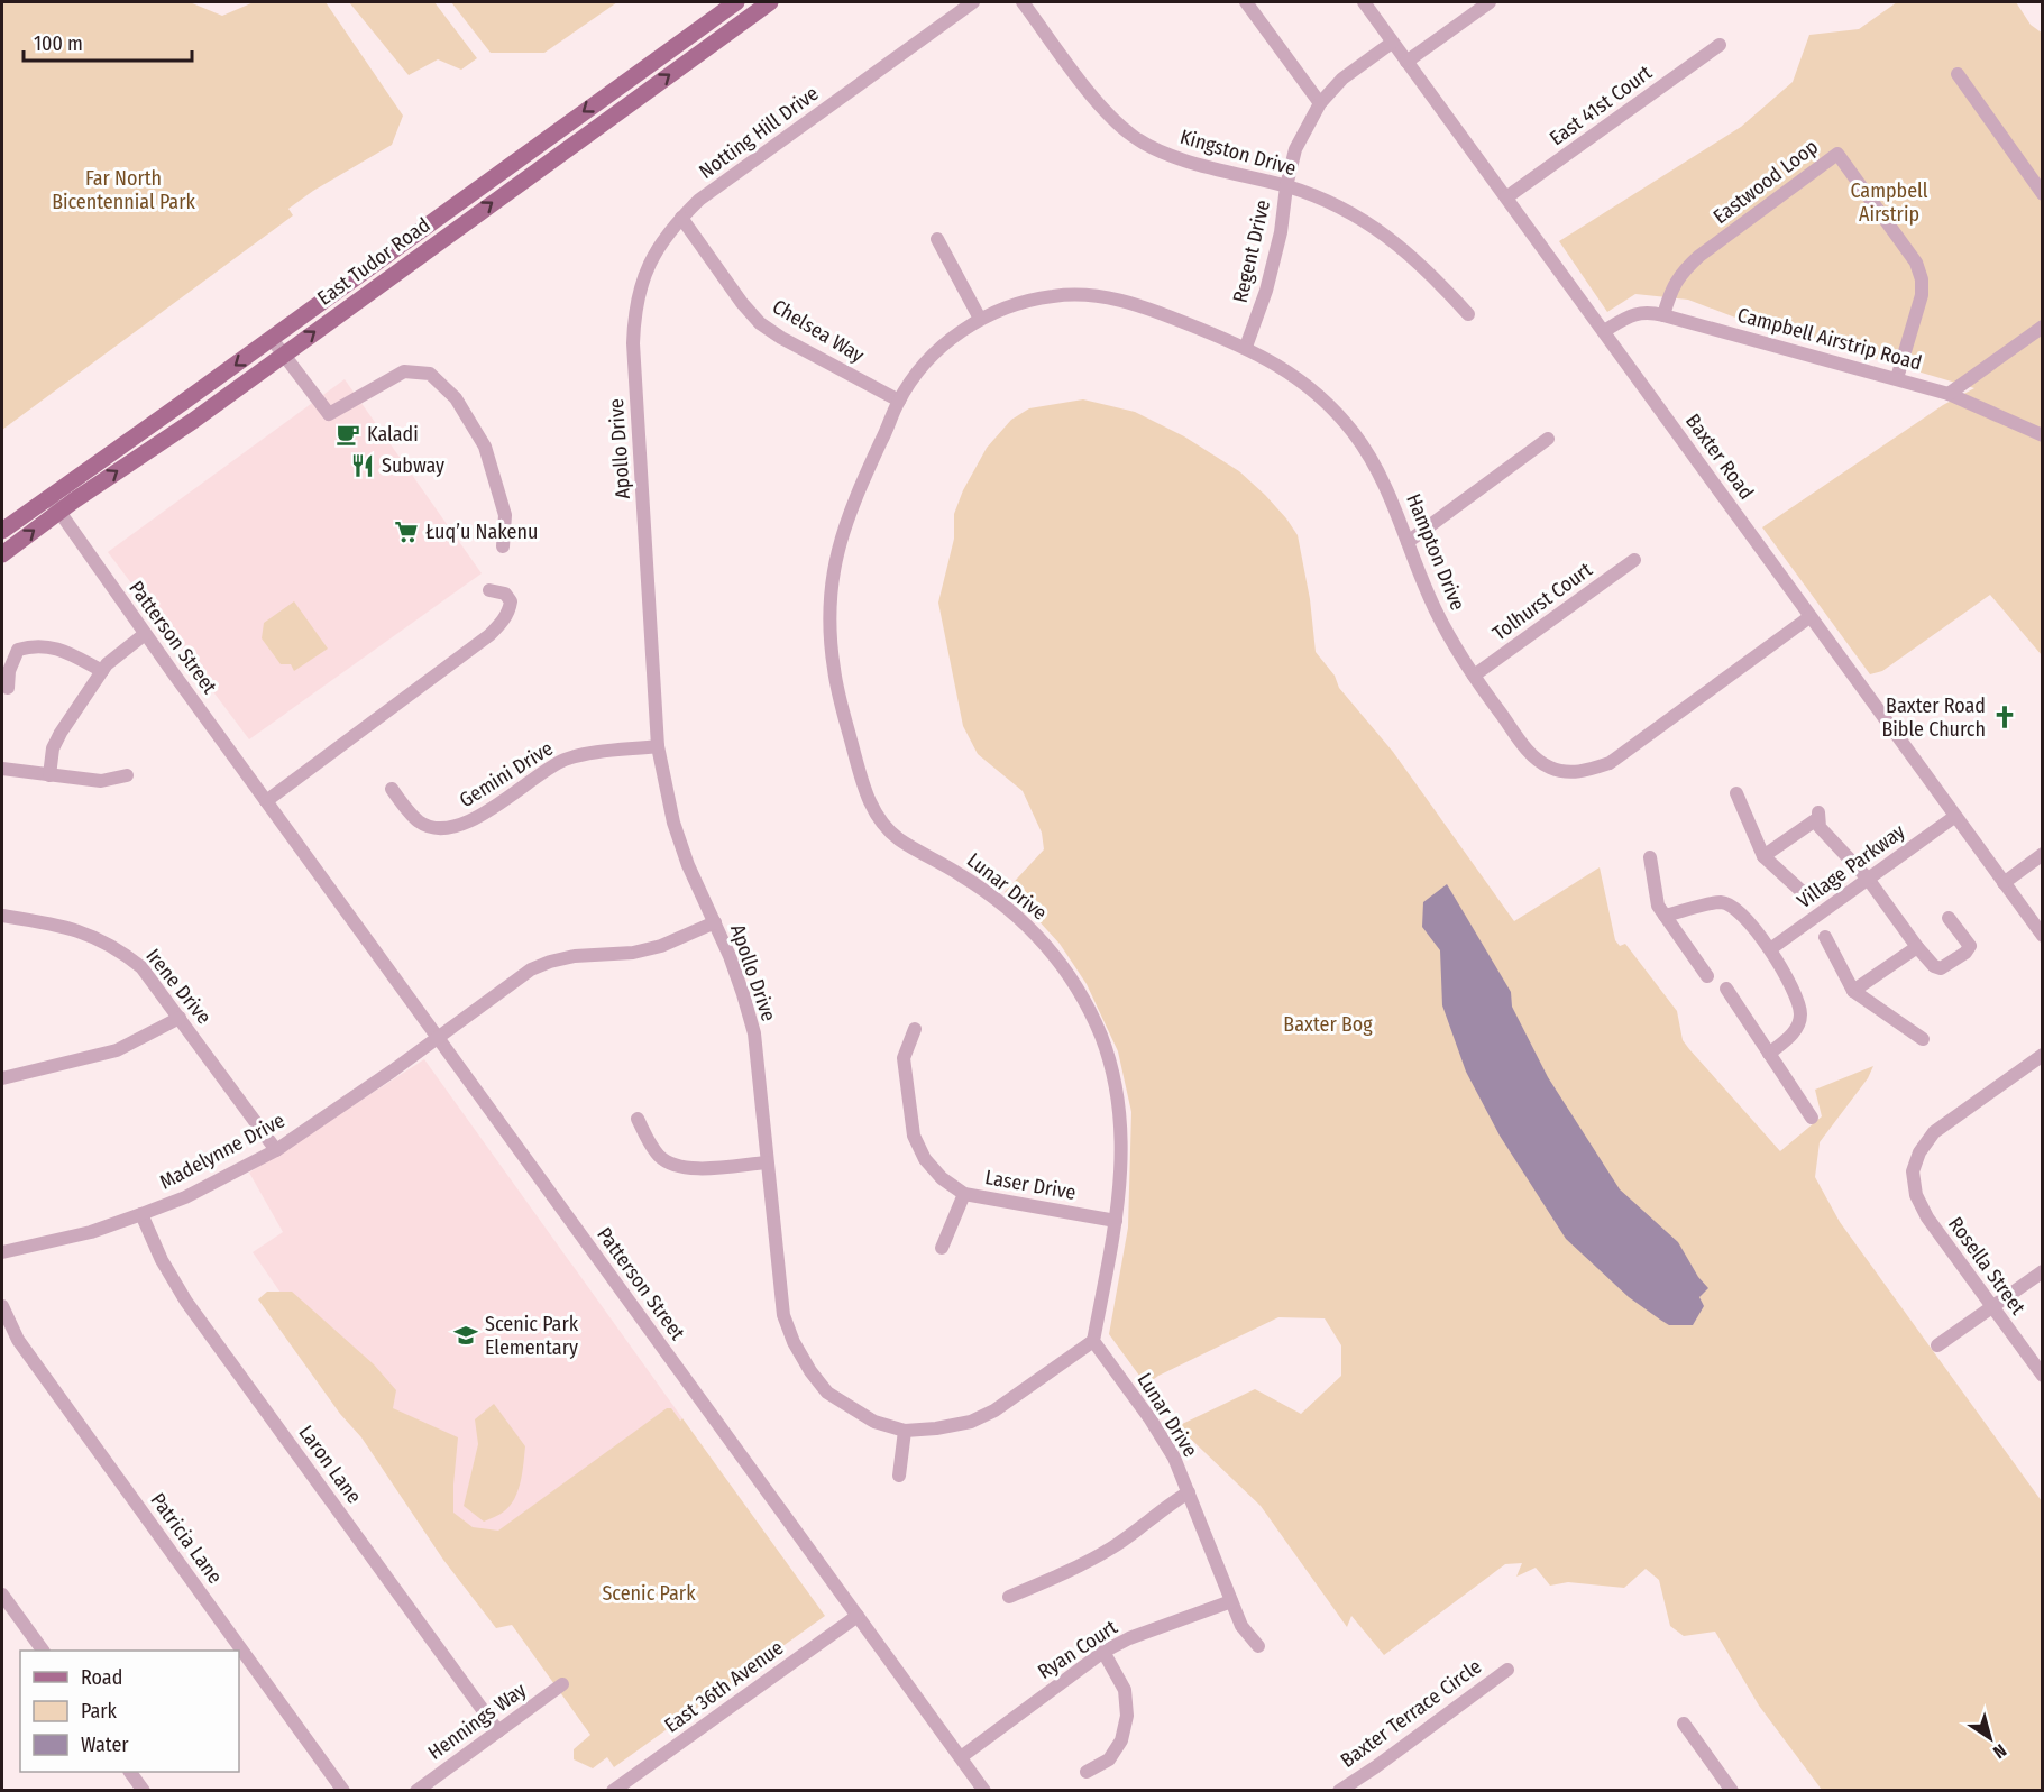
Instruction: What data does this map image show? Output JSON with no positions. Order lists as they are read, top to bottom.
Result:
{
  "streets": {
    "main road": ["East Tudor Road"],
    "street": [
      "East 41st Court",
      "Notting Hill Drive",
      "Kingston Drive",
      "Eastwood Loop",
      "Regent Drive",
      "Chelsea Way",
      "Campbell Airstrip Road",
      "Apollo Drive",
      "Baxter Road",
      "Hampton Drive",
      "Tolhurst Court",
      "Patterson Street",
      "Gemini Drive",
      "Village Parkway",
      "Lunar Drive",
      "Irene Drive",
      "Madelynne Drive",
      "Laser Drive",
      "Rosella Street",
      "Laron Lane",
      "Patricia Lane",
      "Ryan Court",
      "East 36th Avenue",
      "Baxter Terrace Circle",
      "Hennings Way"
    ]
  },
  "crossings": [
    ["East 41st Court", "Baxter Road"],
    ["Notting Hill Drive", "Chelsea Way"],
    ["Notting Hill Drive", "Apollo Drive"],
    ["Kingston Drive", "Regent Drive"],
    ["Eastwood Loop", "Campbell Airstrip Road"],
    ["Regent Drive", "Baxter Road"],
    ["Regent Drive", "Hampton Drive"],
    ["East Tudor Road", "Patterson Street"],
    ["Chelsea Way", "Lunar Drive"],
    ["Campbell Airstrip Road", "Baxter Road"],
    ["Apollo Drive", "Gemini Drive"],
    ["Apollo Drive", "Lunar Drive"],
    ["Apollo Drive", "Madelynne Drive"],
    ["Baxter Road", "Hampton Drive"],
    ["Baxter Road", "Village Parkway"],
    ["Hampton Drive", "Tolhurst Court"],
    ["Hampton Drive", "Lunar Drive"],
    ["Patterson Street", "Madelynne Drive"],
    ["Patterson Street", "Ryan Court"],
    ["Patterson Street", "East 36th Avenue"],
    ["Lunar Drive", "Laser Drive"],
    ["Lunar Drive", "Ryan Court"],
    ["Irene Drive", "Madelynne Drive"],
    ["Madelynne Drive", "Laron Lane"],
    ["Laron Lane", "Hennings Way"]
  ],
  "parks": [
    "Far North Bicentennial Park",
    "Campbell Airstrip",
    "Baxter Bog",
    "Scenic Park"
  ],
  "places": {
    "cafe": ["Kaladi"],
    "restaurant": ["Subway"],
    "supermarket": ["Łuq’u Nakenu"],
    "church": ["Baxter Road Bible Church"],
    "school or university": ["Scenic Park Elementary"]
  },
  "legend": ["Road", "Park", "Water"],
  "scale_bar": "100 m",
  "north": "bottom right"
}
